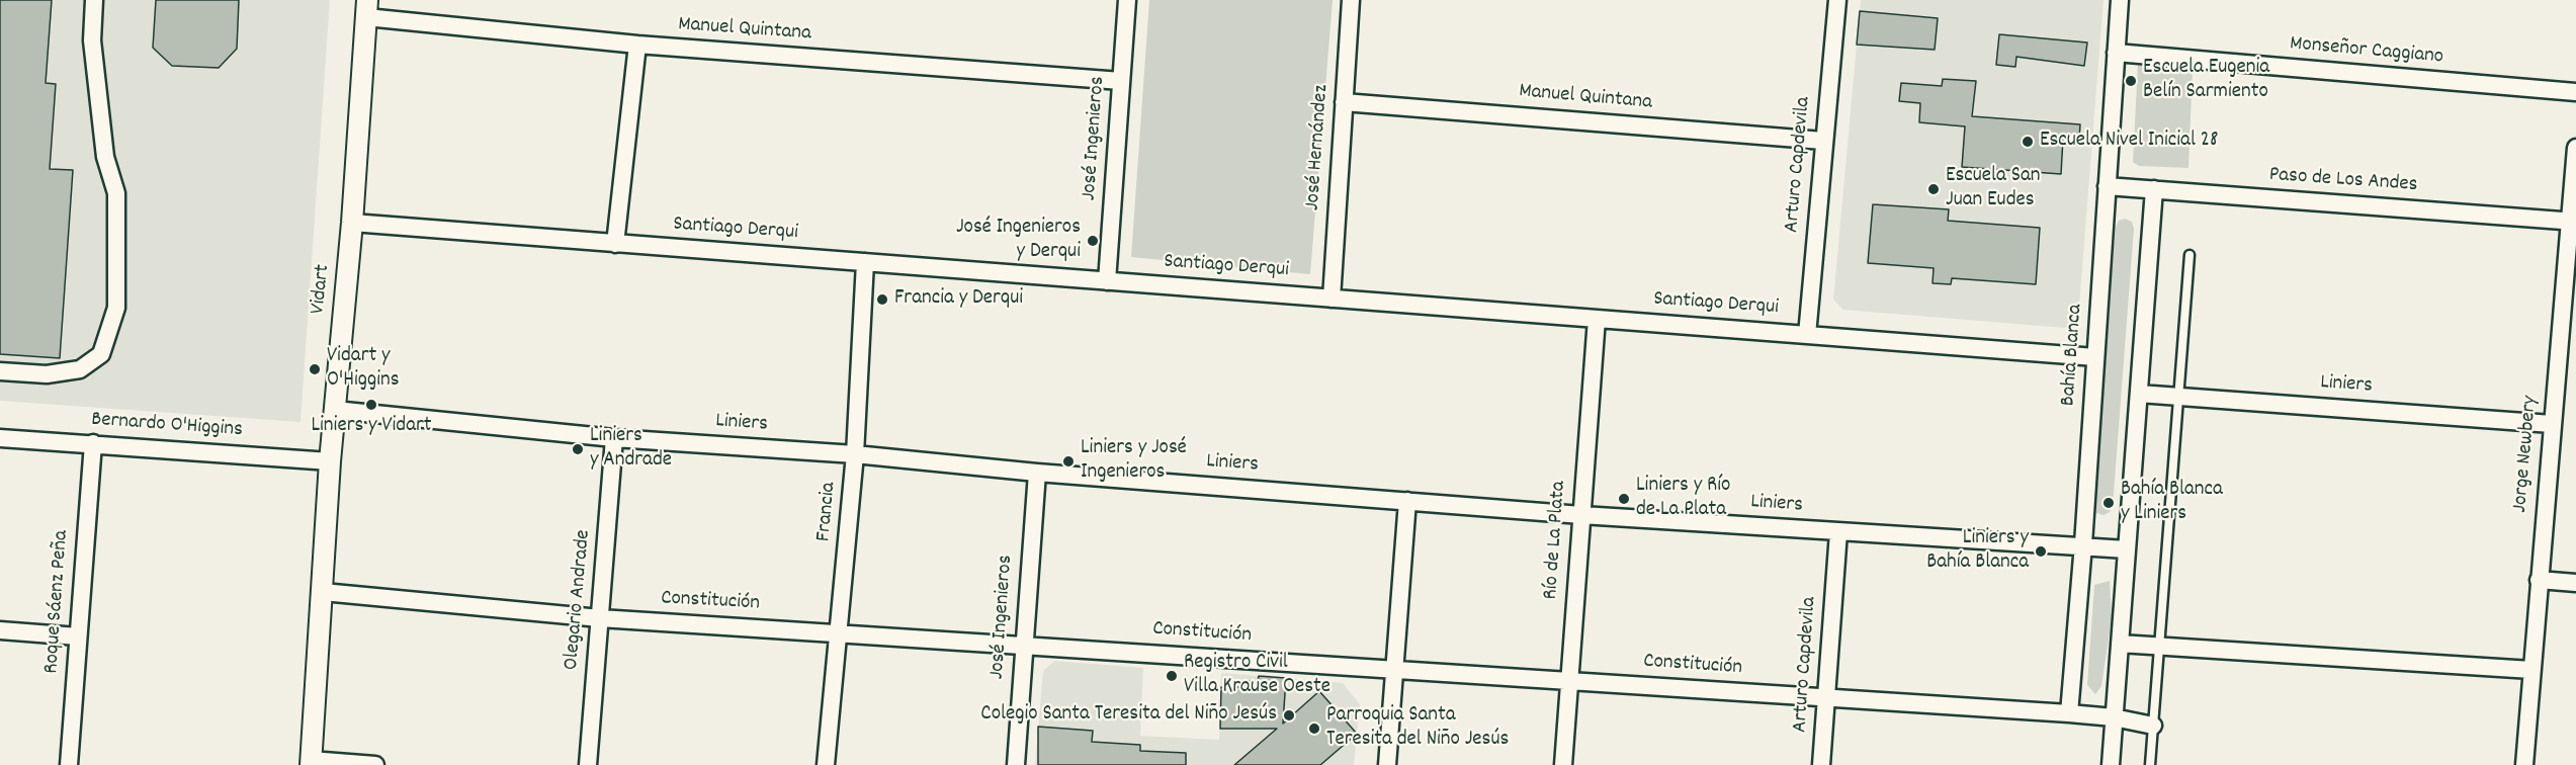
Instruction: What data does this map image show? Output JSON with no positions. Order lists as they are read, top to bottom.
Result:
{
  "streets": {
    "street": [
      "Manuel Quintana",
      "Monseñor Caggiano",
      "José Ingenieros",
      "José Hernández",
      "Arturo Capdevila",
      "Paso de Los Andes",
      "Santiago Derqui",
      "Vidart",
      "Bahía Blanca",
      "Liniers",
      "Bernardo O'Higgins",
      "Jorge Newbery",
      "Francia",
      "Río de La Plata",
      "Olegario Andrade",
      "Roque Sáenz Peña",
      "Constitución"
    ]
  },
  "crossings": [
    ["Manuel Quintana", "José Ingenieros"],
    ["Manuel Quintana", "José Hernández"],
    ["Manuel Quintana", "Arturo Capdevila"],
    ["Manuel Quintana", "Vidart"],
    ["Monseñor Caggiano", "Bahía Blanca"],
    ["José Ingenieros", "Santiago Derqui"],
    ["José Ingenieros", "Liniers"],
    ["José Ingenieros", "Constitución"],
    ["José Hernández", "Santiago Derqui"],
    ["Arturo Capdevila", "Santiago Derqui"],
    ["Arturo Capdevila", "Liniers"],
    ["Arturo Capdevila", "Constitución"],
    ["Paso de Los Andes", "Bahía Blanca"],
    ["Paso de Los Andes", "Jorge Newbery"],
    ["Santiago Derqui", "Vidart"],
    ["Santiago Derqui", "Bahía Blanca"],
    ["Santiago Derqui", "Francia"],
    ["Santiago Derqui", "Río de La Plata"],
    ["Vidart", "Liniers"],
    ["Vidart", "Bernardo O'Higgins"],
    ["Vidart", "Constitución"],
    ["Bahía Blanca", "Liniers"],
    ["Bahía Blanca", "Constitución"],
    ["Liniers", "Jorge Newbery"],
    ["Liniers", "Francia"],
    ["Liniers", "Río de La Plata"],
    ["Liniers", "Olegario Andrade"],
    ["Bernardo O'Higgins", "Roque Sáenz Peña"],
    ["Francia", "Constitución"],
    ["Río de La Plata", "Constitución"],
    ["Olegario Andrade", "Constitución"]
  ],
  "places": [
    "Escuela Eugenia Belín Sarmiento",
    "Escuela Nivel Inicial 28",
    "Escuela San Juan Eudes",
    "José Ingenieros y Derqui",
    "Francia y Derqui",
    "Vidart y O'Higgins",
    "Liniers y Vidart",
    "Liniers y Andrade",
    "Liniers y José Ingenieros",
    "Liniers y Río de La Plata",
    "Bahía Blanca y Liniers",
    "Liniers y Bahía Blanca",
    "Registro Civil Villa Krause Oeste",
    "Colegio Santa Teresita del Niño Jesús",
    "Parroquia Santa Teresita del Niño Jesús"
  ]
}
